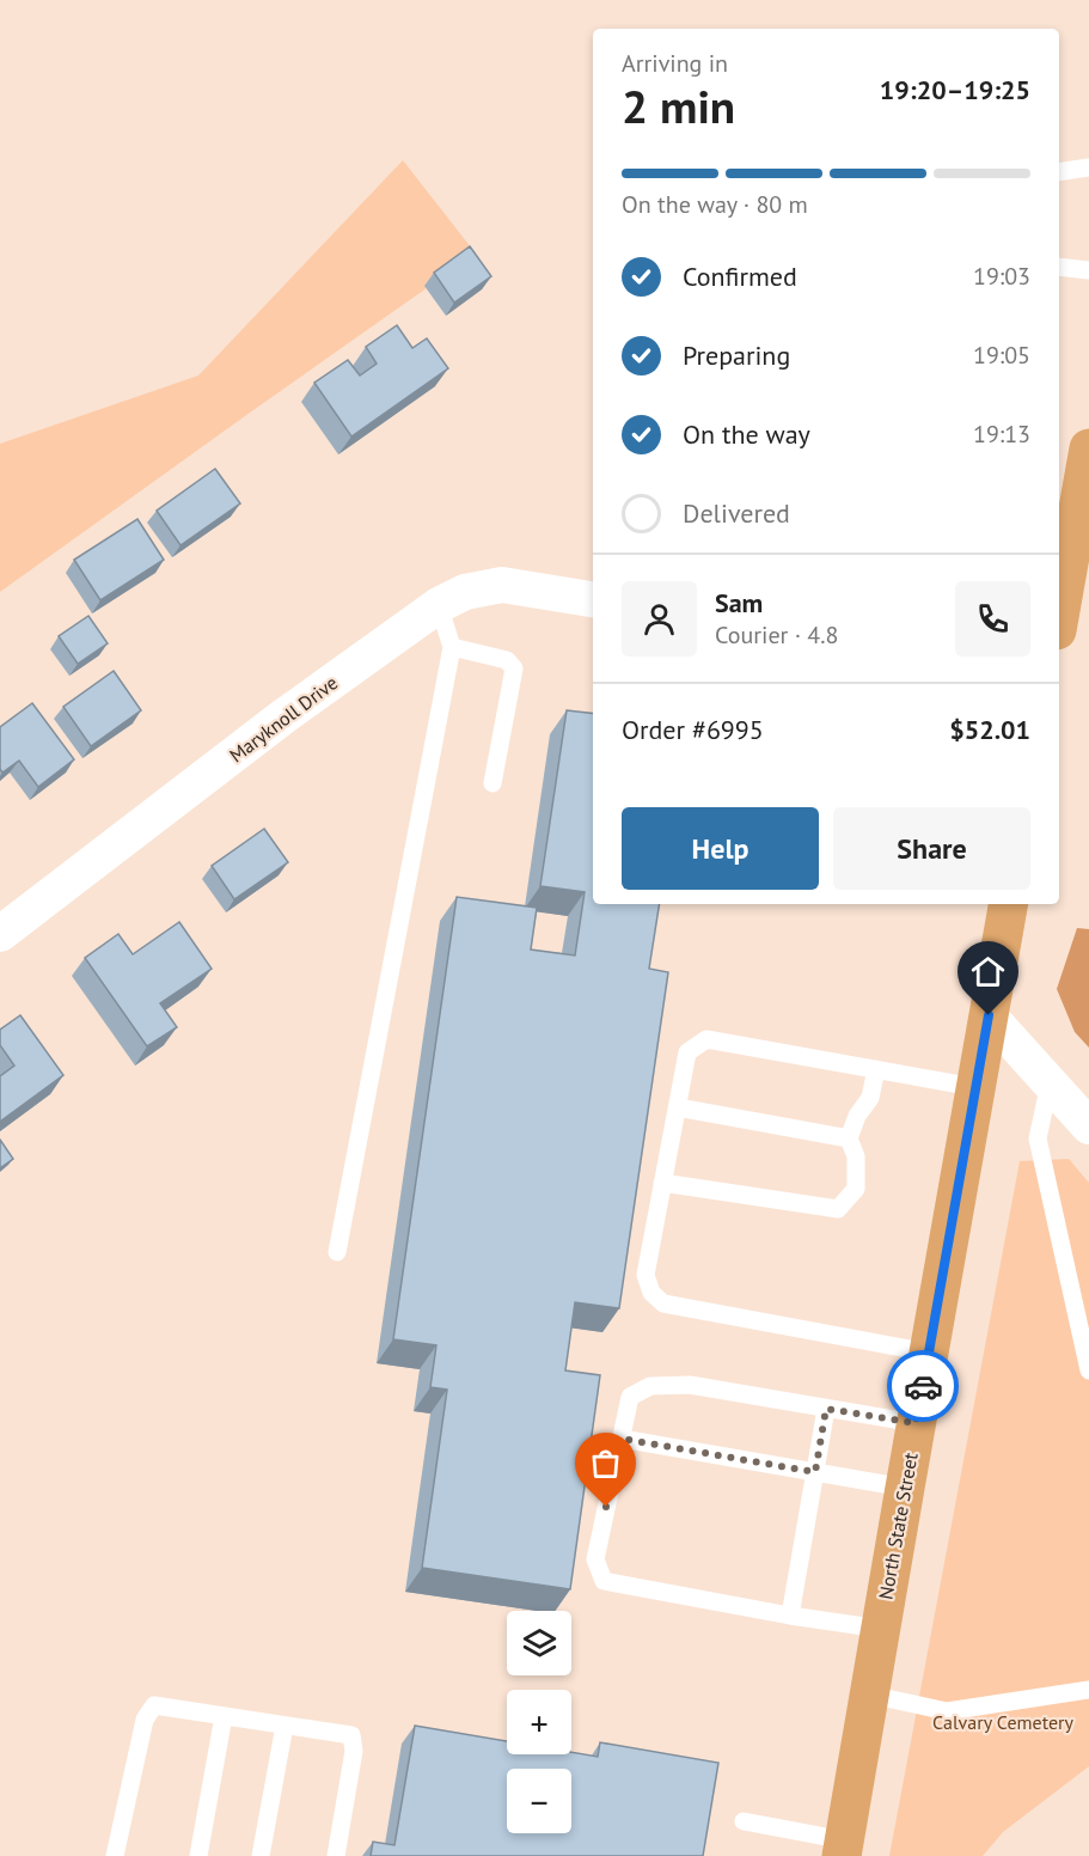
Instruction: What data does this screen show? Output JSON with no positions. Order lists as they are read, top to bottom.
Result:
{
  "streets": {
    "main road": ["North State Street"],
    "street": ["Maryknoll Drive"]
  },
  "parks": ["Calvary Cemetery"],
  "page": {
    "heading": ["2 min", "Arriving in", "19:20–19:25"],
    "panel": [
      "Sam",
      "Courier · 4.8",
      "Order #6995",
      "$52.01"
    ],
    "bar": "On the way · 80 m",
    "list": [
      ["Confirmed", "19:03"],
      ["Preparing", "19:05"],
      ["On the way", "19:13"],
      "Delivered"
    ],
    "buttons": ["Help", "Share"],
    "map_buttons": ["+", "−"]
  }
}
